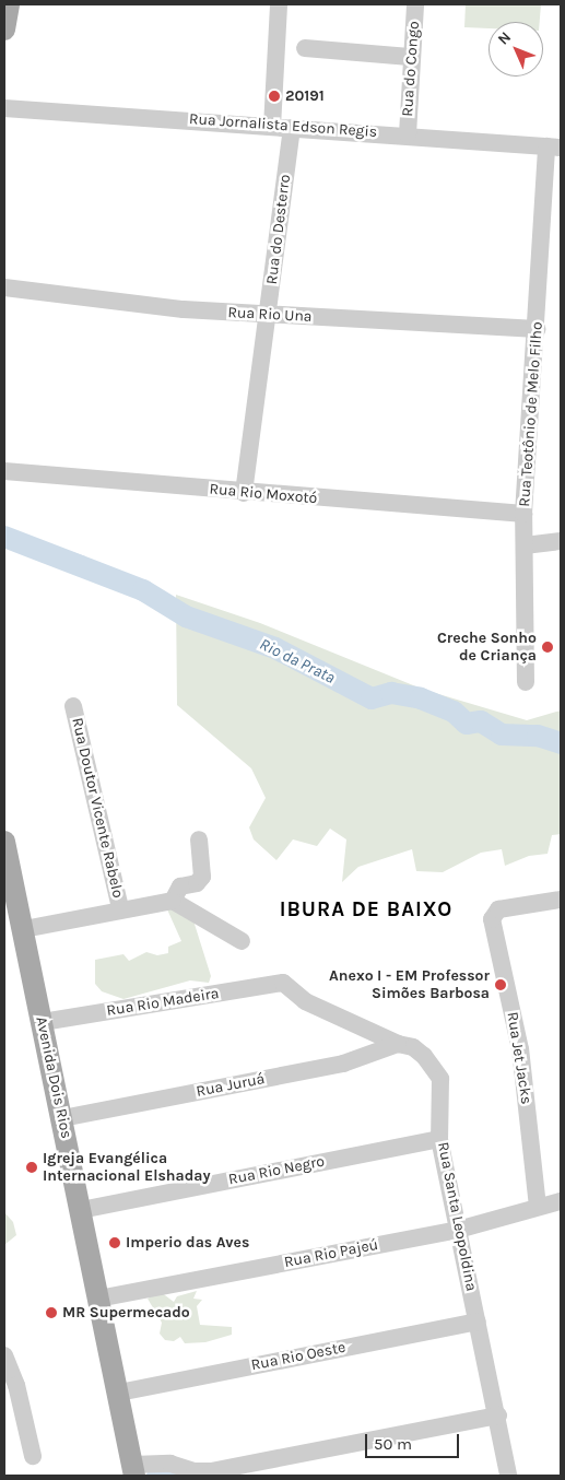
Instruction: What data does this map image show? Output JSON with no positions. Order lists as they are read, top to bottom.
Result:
{
  "streets": {
    "main road": ["Avenida Dois Rios"],
    "street": [
      "Rua do Congo",
      "Rua Jornalista Edson Regis",
      "Rua do Desterro",
      "Rua Rio Una",
      "Rua Teotônio de Melo Filho",
      "Rua Rio Moxotó",
      "Rua Doutor Vicente Rabelo",
      "Rua Rio Madeira",
      "Rua Jet Jacks",
      "Rua Juruá",
      "Rua Rio Negro",
      "Rua Santa Leopoldina",
      "Rua Rio Pajeú",
      "Rua Rio Oeste"
    ]
  },
  "crossings": [
    ["Rua do Congo", "Rua Jornalista Edson Regis"],
    ["Rua Jornalista Edson Regis", "Rua do Desterro"],
    ["Rua Jornalista Edson Regis", "Rua Teotônio de Melo Filho"],
    ["Rua do Desterro", "Rua Rio Una"],
    ["Rua do Desterro", "Rua Rio Moxotó"],
    ["Rua Rio Una", "Rua Teotônio de Melo Filho"],
    ["Rua Teotônio de Melo Filho", "Rua Rio Moxotó"],
    ["Rua Rio Madeira", "Avenida Dois Rios"],
    ["Rua Rio Madeira", "Rua Santa Leopoldina"],
    ["Rua Jet Jacks", "Rua Rio Pajeú"],
    ["Avenida Dois Rios", "Rua Juruá"],
    ["Avenida Dois Rios", "Rua Rio Negro"],
    ["Avenida Dois Rios", "Rua Rio Pajeú"],
    ["Avenida Dois Rios", "Rua Rio Oeste"],
    ["Rua Juruá", "Rua Santa Leopoldina"],
    ["Rua Rio Negro", "Rua Santa Leopoldina"],
    ["Rua Santa Leopoldina", "Rua Rio Pajeú"],
    ["Rua Santa Leopoldina", "Rua Rio Oeste"]
  ],
  "districts": ["IBURA DE BAIXO"],
  "water": ["Rio da Prata"],
  "places": [
    "20191",
    "Creche Sonho de Criança",
    "Anexo I - EM Professor Simões Barbosa",
    "Igreja Evangélica Internacional Elshaday",
    "Imperio das Aves",
    "MR Supermecado"
  ],
  "scale_bar": "50 m",
  "north": "top left"
}
